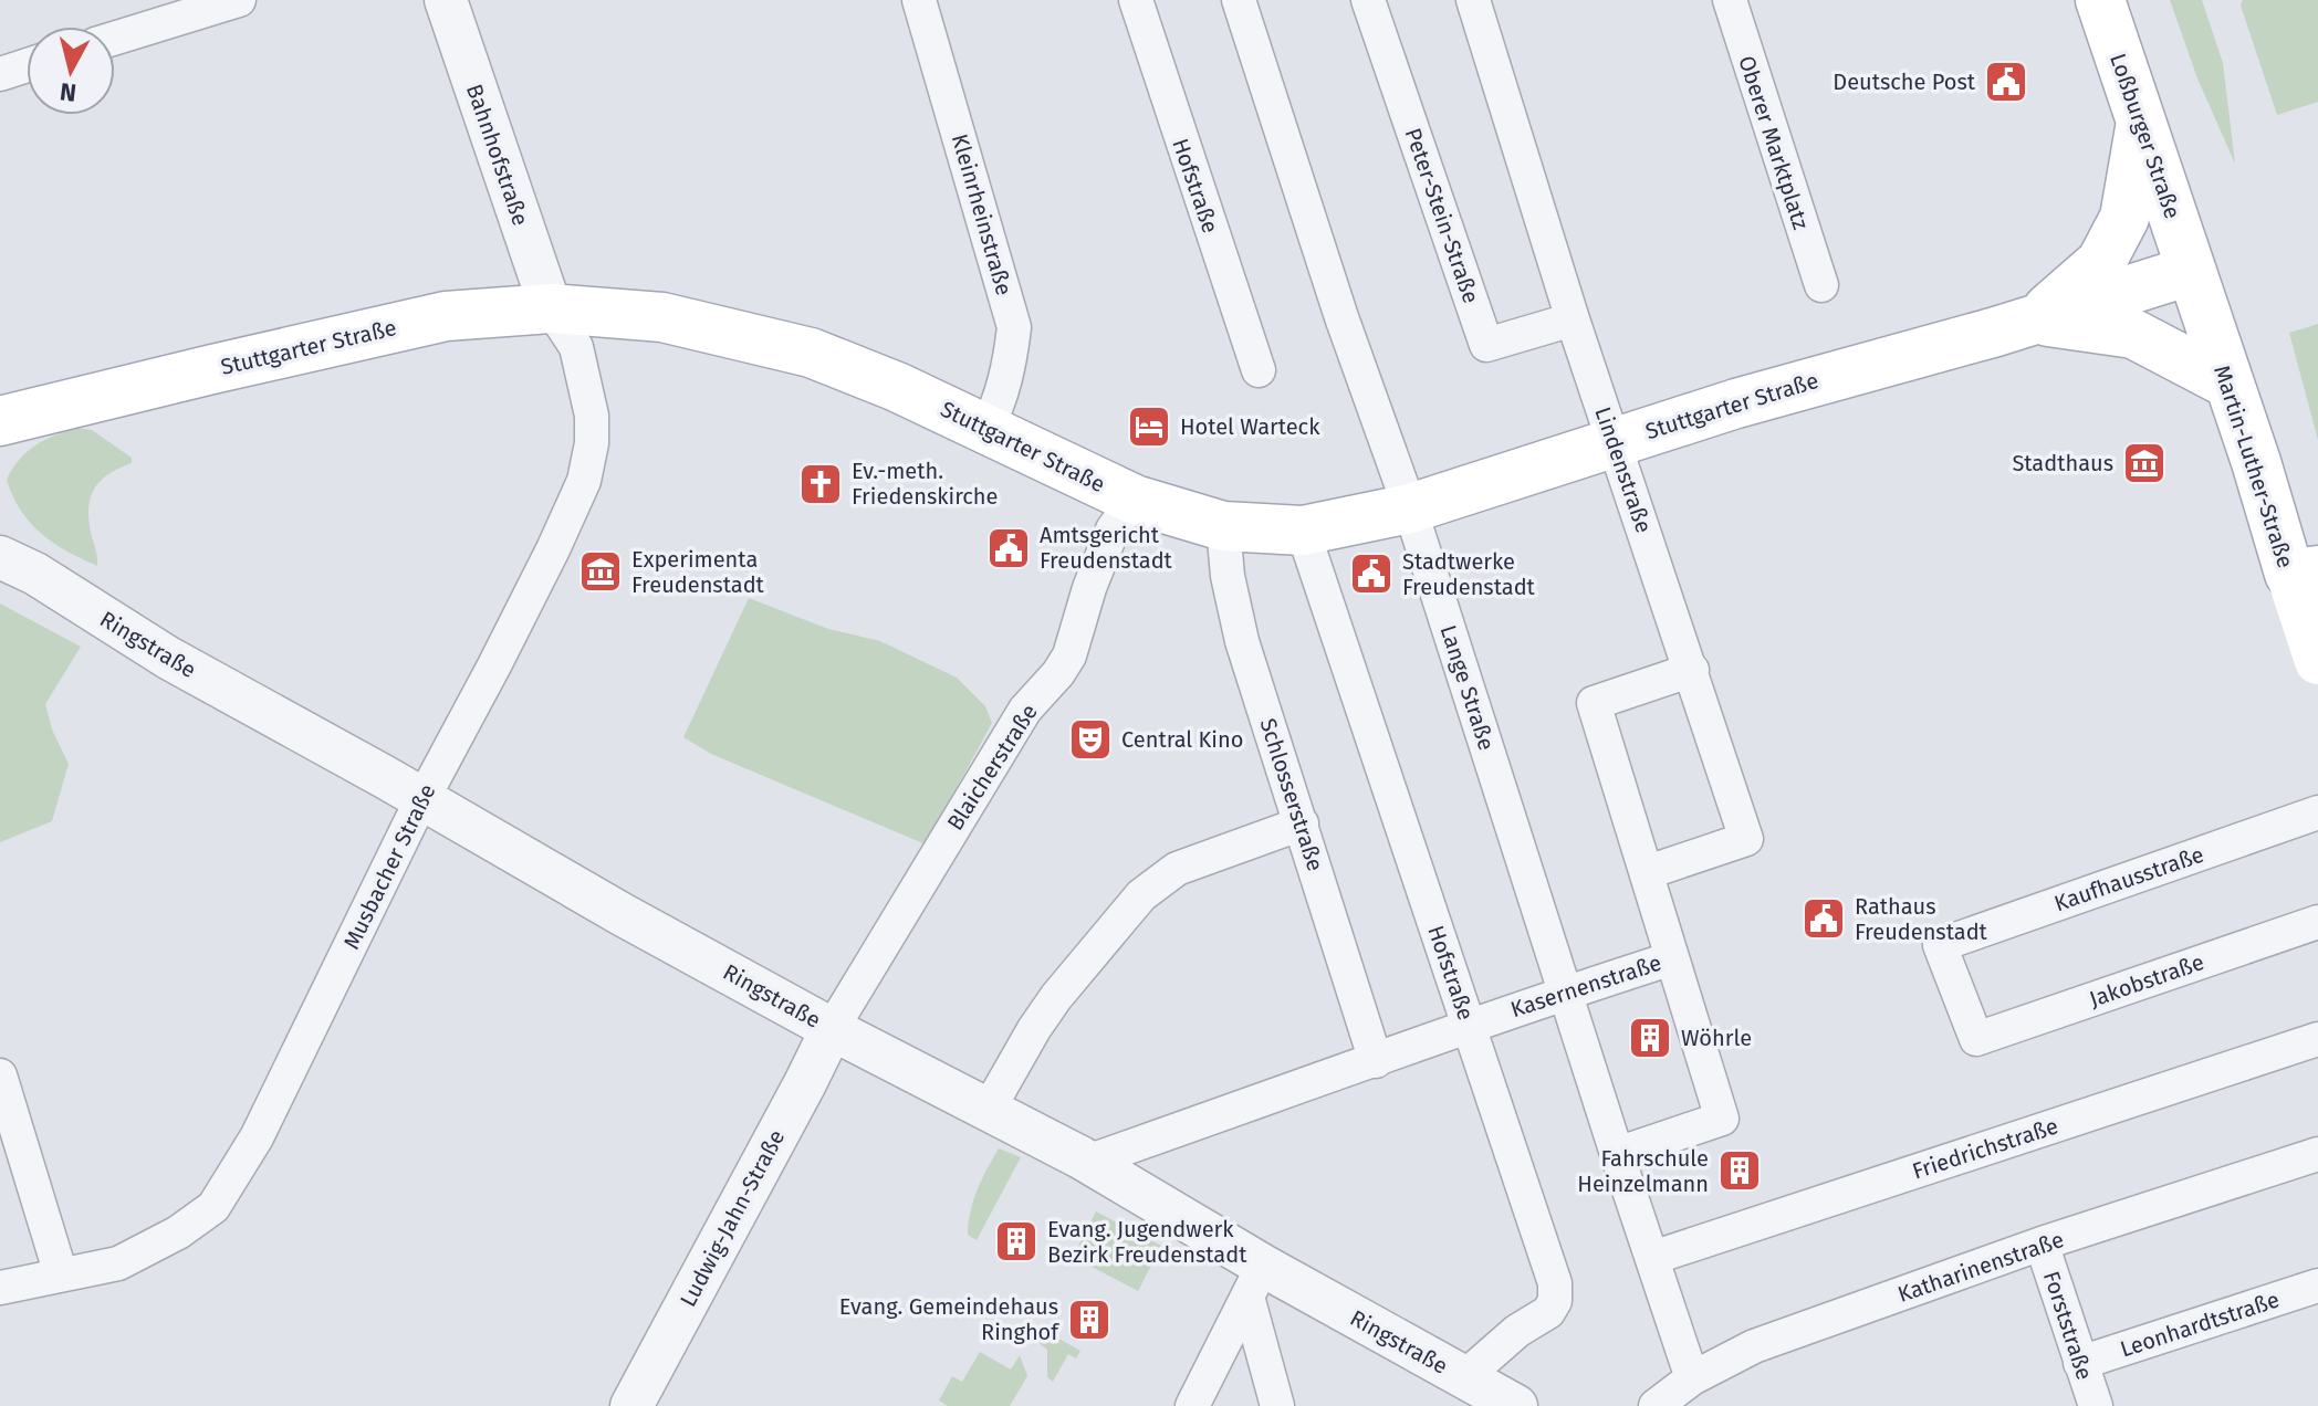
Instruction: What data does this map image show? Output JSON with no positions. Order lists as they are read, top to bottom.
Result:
{
  "streets": {
    "main road": ["Loßburger Straße", "Stuttgarter Straße", "Martin-Luther-Straße"],
    "street": [
      "Oberer Marktplatz",
      "Bahnhofstraße",
      "Hofstraße",
      "Kleinrheinstraße",
      "Peter-Stein-Straße",
      "Lindenstraße",
      "Ringstraße",
      "Lange Straße",
      "Blaicherstraße",
      "Schlosserstraße",
      "Musbacher Straße",
      "Kaufhausstraße",
      "Jakobstraße",
      "Kasernenstraße",
      "Friedrichstraße",
      "Ludwig-Jahn-Straße",
      "Katharinenstraße",
      "Leonhardtstraße",
      "Forststraße"
    ]
  },
  "crossings": [
    ["Loßburger Straße", "Stuttgarter Straße"],
    ["Loßburger Straße", "Martin-Luther-Straße"],
    ["Bahnhofstraße", "Stuttgarter Straße"],
    ["Bahnhofstraße", "Musbacher Straße"],
    ["Hofstraße", "Stuttgarter Straße"],
    ["Hofstraße", "Ringstraße"],
    ["Hofstraße", "Kasernenstraße"],
    ["Kleinrheinstraße", "Stuttgarter Straße"],
    ["Peter-Stein-Straße", "Lindenstraße"],
    ["Stuttgarter Straße", "Martin-Luther-Straße"],
    ["Stuttgarter Straße", "Lindenstraße"],
    ["Stuttgarter Straße", "Lange Straße"],
    ["Stuttgarter Straße", "Blaicherstraße"],
    ["Stuttgarter Straße", "Schlosserstraße"],
    ["Stuttgarter Straße", "Musbacher Straße"],
    ["Ringstraße", "Blaicherstraße"],
    ["Ringstraße", "Musbacher Straße"],
    ["Ringstraße", "Kasernenstraße"],
    ["Ringstraße", "Ludwig-Jahn-Straße"],
    ["Lange Straße", "Kasernenstraße"],
    ["Lange Straße", "Friedrichstraße"],
    ["Lange Straße", "Katharinenstraße"],
    ["Blaicherstraße", "Ludwig-Jahn-Straße"],
    ["Schlosserstraße", "Kasernenstraße"],
    ["Kaufhausstraße", "Jakobstraße"],
    ["Katharinenstraße", "Forststraße"],
    ["Leonhardtstraße", "Forststraße"]
  ],
  "places": {
    "public building": [
      "Deutsche Post",
      "Amtsgericht Freudenstadt",
      "Stadtwerke Freudenstadt",
      "Rathaus Freudenstadt"
    ],
    "hotel": ["Hotel Warteck"],
    "museum": ["Stadthaus", "Experimenta Freudenstadt"],
    "church": ["Ev.-meth. Friedenskirche"],
    "theatre": ["Central Kino"],
    "building": [
      "Wöhrle",
      "Fahrschule Heinzelmann",
      "Evang. Jugendwerk Bezirk Freudenstadt",
      "Evang. Gemeindehaus Ringhof"
    ]
  },
  "north": "bottom"
}
